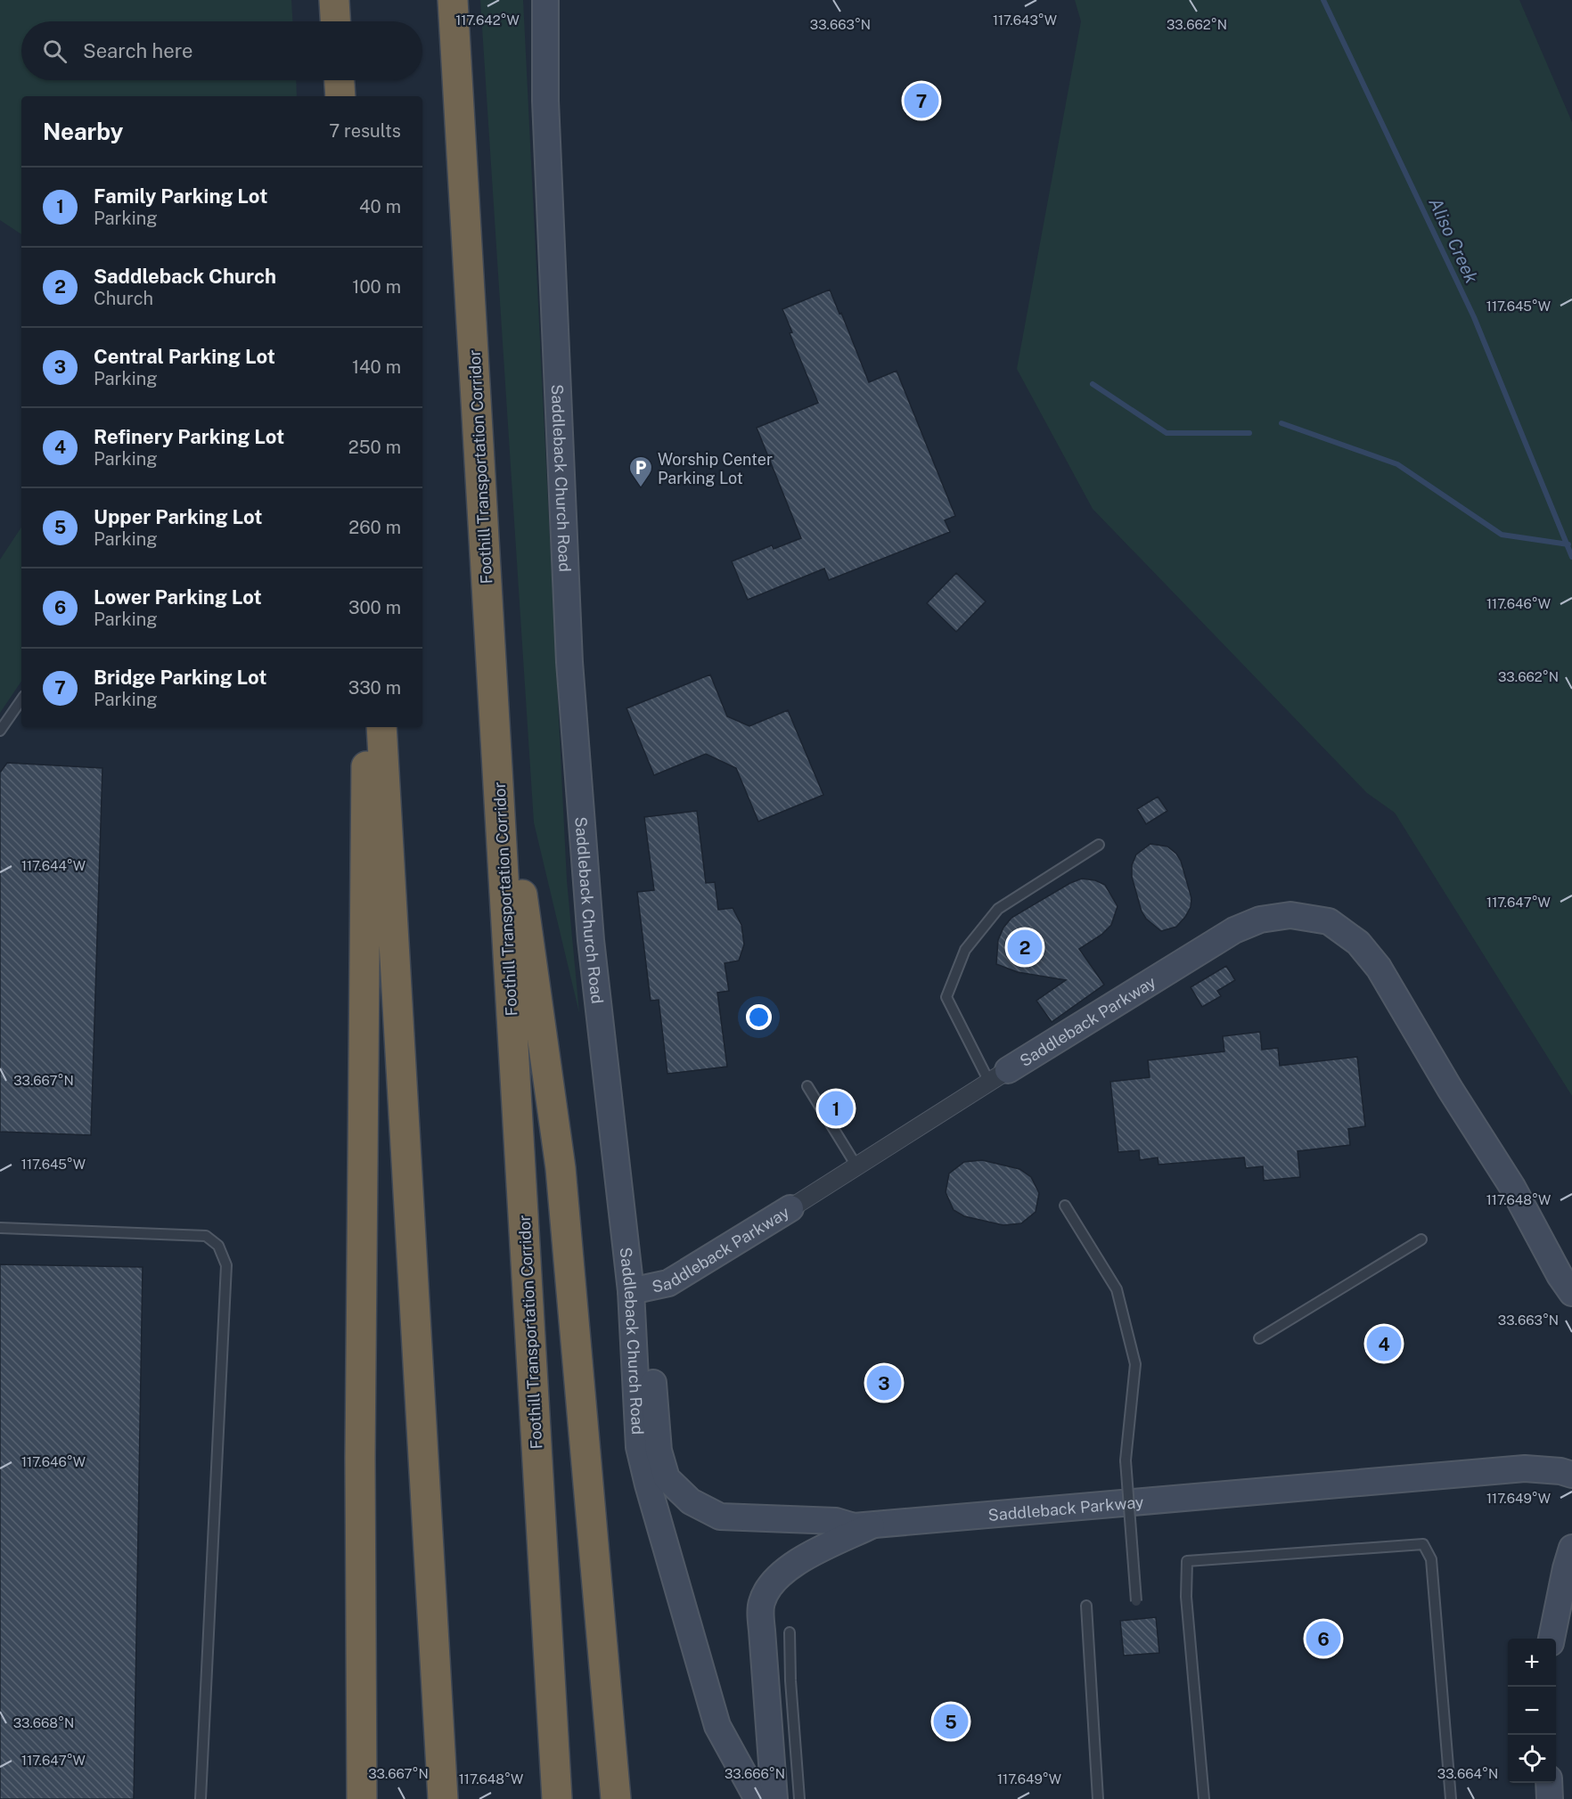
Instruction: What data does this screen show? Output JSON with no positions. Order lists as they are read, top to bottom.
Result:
{
  "streets": {
    "highway": ["Foothill Transportation Corridor"],
    "main road": ["Saddleback Church Road", "Saddleback Parkway"]
  },
  "crossings": [
    ["Saddleback Church Road", "Saddleback Parkway"]
  ],
  "water": ["Aliso Creek"],
  "places": {
    "parking": ["Worship Center Parking Lot"]
  },
  "page": {
    "search": "Search here",
    "pins": [
      "7",
      "2",
      "1",
      "4",
      "3",
      "6",
      "5"
    ],
    "heading": ["Nearby", "7 results"],
    "list": [
      {
        "mark": "1",
        "name": "Family Parking Lot",
        "note": "Parking",
        "value": "40 m"
      },
      {
        "mark": "2",
        "name": "Saddleback Church",
        "note": "Church",
        "value": "100 m"
      },
      {
        "mark": "3",
        "name": "Central Parking Lot",
        "note": "Parking",
        "value": "140 m"
      },
      {
        "mark": "4",
        "name": "Refinery Parking Lot",
        "note": "Parking",
        "value": "250 m"
      },
      {
        "mark": "5",
        "name": "Upper Parking Lot",
        "note": "Parking",
        "value": "260 m"
      },
      {
        "mark": "6",
        "name": "Lower Parking Lot",
        "note": "Parking",
        "value": "300 m"
      },
      {
        "mark": "7",
        "name": "Bridge Parking Lot",
        "note": "Parking",
        "value": "330 m"
      }
    ],
    "map_buttons": ["+", "−"]
  },
  "coordinates": [
    "117.642°W",
    "117.643°W",
    "33.663°N",
    "33.662°N",
    "117.645°W",
    "117.646°W",
    "117.644°W",
    "117.647°W",
    "33.667°N",
    "117.648°W",
    "117.649°W",
    "33.668°N",
    "33.666°N",
    "33.664°N"
  ]
}
